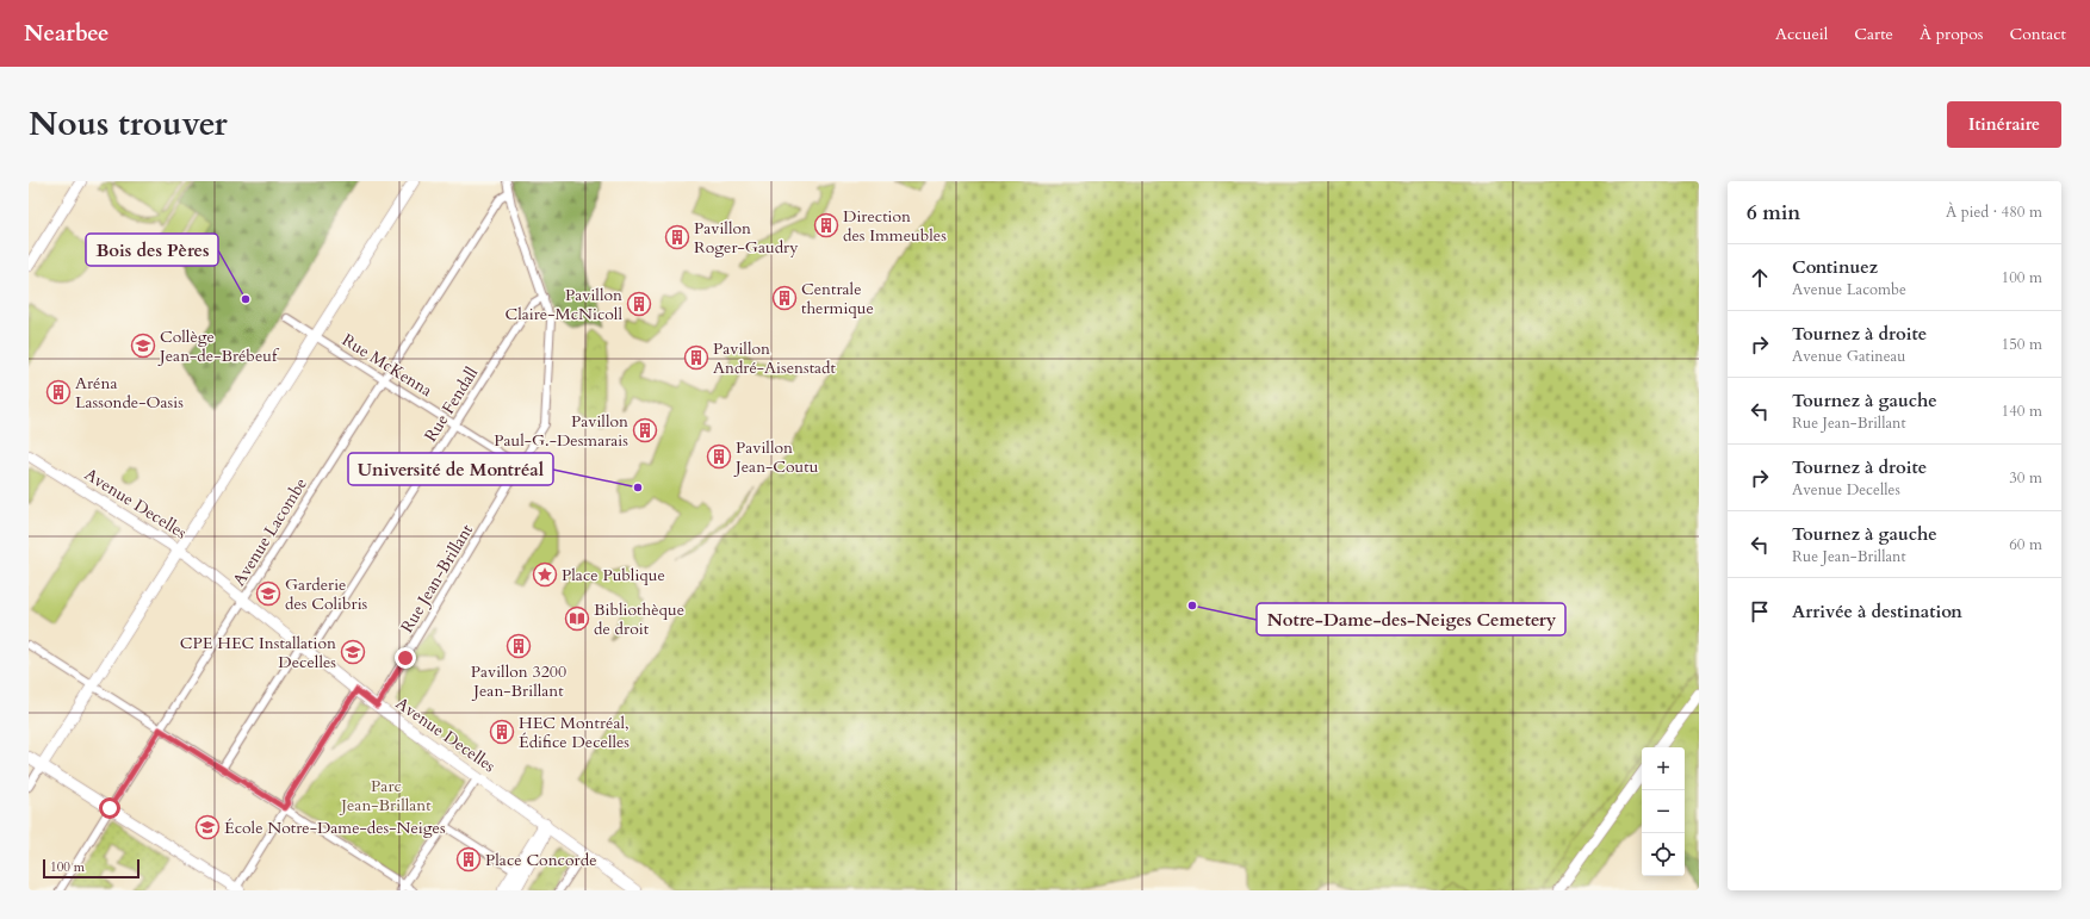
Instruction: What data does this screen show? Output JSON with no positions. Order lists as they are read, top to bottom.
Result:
{
  "streets": {
    "street": [
      "Rue McKenna",
      "Rue Fendall",
      "Avenue Decelles",
      "Avenue Lacombe",
      "Rue Jean-Brillant"
    ]
  },
  "crossings": [
    ["Rue McKenna", "Rue Fendall"],
    ["Rue McKenna", "Avenue Lacombe"],
    ["Rue McKenna", "Rue Jean-Brillant"],
    ["Rue Fendall", "Avenue Decelles"],
    ["Rue Fendall", "Rue Jean-Brillant"],
    ["Avenue Decelles", "Avenue Lacombe"],
    ["Avenue Decelles", "Rue Jean-Brillant"],
    ["Avenue Lacombe", "Rue Jean-Brillant"]
  ],
  "parks": ["Parc Jean-Brillant"],
  "places": {
    "building": [
      "Direction des Immeubles",
      "Pavillon Roger-Gaudry",
      "Centrale thermique",
      "Pavillon Claire-McNicoll",
      "Pavillon André-Aisenstadt",
      "Aréna Lassonde-Oasis",
      "Pavillon Paul-G.-Desmarais",
      "Pavillon Jean-Coutu",
      "Pavillon 3200 Jean-Brillant",
      "HEC Montréal, Édifice Decelles",
      "Place Concorde"
    ],
    "other": ["Bois des Pères", "Université de Montréal", "Notre-Dame-des-Neiges Cemetery"],
    "school or university": [
      "Collège Jean-de-Brébeuf",
      "Garderie des Colibris",
      "CPE HEC Installation Decelles",
      "École Notre-Dame-des-Neiges"
    ],
    "place": ["Place Publique"],
    "library": ["Bibliothèque de droit"]
  },
  "scale_bar": "100 m",
  "page": {
    "header": "Nearbee",
    "nav": [
      "Accueil",
      "Carte",
      "À propos",
      "Contact"
    ],
    "title": "Nous trouver",
    "buttons": "Itinéraire",
    "heading": ["6 min", "À pied · 480 m"],
    "list": [
      ["Continuez", "Avenue Lacombe", "100 m"],
      ["Tournez à droite", "Avenue Gatineau", "150 m"],
      ["Tournez à gauche", "Rue Jean-Brillant", "140 m"],
      ["Tournez à droite", "Avenue Decelles", "30 m"],
      ["Tournez à gauche", "Rue Jean-Brillant", "60 m"],
      "Arrivée à destination"
    ],
    "map_buttons": ["+", "−"],
    "scale": "100 m"
  }
}
